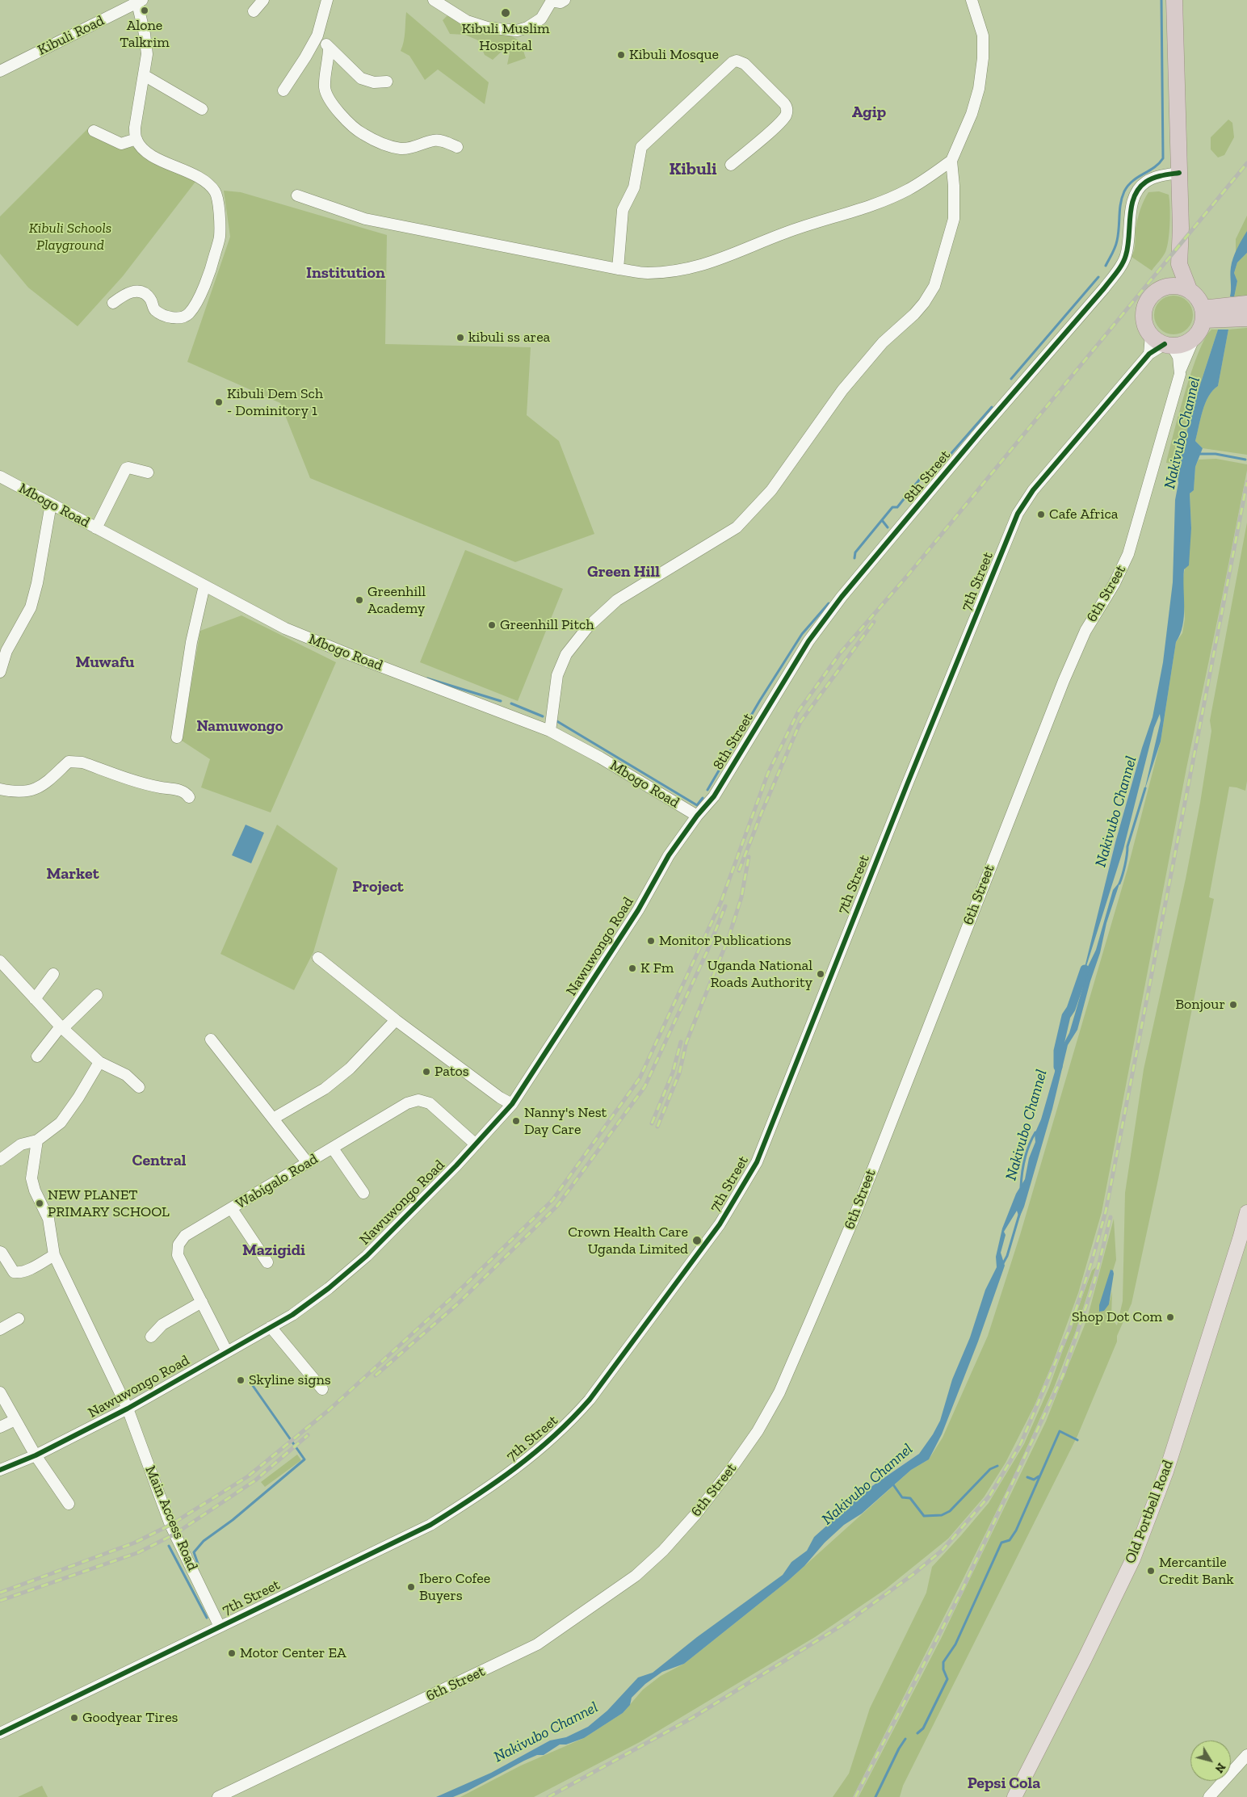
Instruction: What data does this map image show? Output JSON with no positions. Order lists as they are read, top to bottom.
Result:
{
  "streets": {
    "main road": ["Old Portbell Road"],
    "street": [
      "Kibuli Road",
      "8th Street",
      "Mbogo Road",
      "7th Street",
      "6th Street",
      "Nawuwongo Road",
      "Wabigalo Road",
      "Main Access Road"
    ]
  },
  "crossings": [
    ["8th Street", "Mbogo Road"],
    ["8th Street", "Nawuwongo Road"],
    ["Mbogo Road", "Nawuwongo Road"],
    ["7th Street", "6th Street"],
    ["7th Street", "Main Access Road"],
    ["Nawuwongo Road", "Wabigalo Road"],
    ["Nawuwongo Road", "Main Access Road"]
  ],
  "districts": [
    "Agip",
    "Kibuli",
    "Institution",
    "Green Hill",
    "Muwafu",
    "Namuwongo",
    "Market",
    "Project",
    "Central",
    "Mazigidi",
    "Pepsi Cola"
  ],
  "water": ["Nakivubo Channel"],
  "parks": ["Kibuli Schools Playground"],
  "places": [
    "Alone Talkrim",
    "Kibuli Muslim Hospital",
    "Kibuli Mosque",
    "kibuli ss area",
    "Kibuli Dem Sch - Dominitory 1",
    "Cafe Africa",
    "Greenhill Academy",
    "Greenhill Pitch",
    "Monitor Publications",
    "K Fm",
    "Uganda National Roads Authority",
    "Bonjour",
    "Patos",
    "Nanny's Nest Day Care",
    "NEW PLANET PRIMARY SCHOOL",
    "Crown Health Care Uganda Limited",
    "Shop Dot Com",
    "Skyline signs",
    "Mercantile Credit Bank",
    "Ibero Cofee Buyers",
    "Motor Center EA",
    "Goodyear Tires"
  ],
  "north": "bottom right"
}
